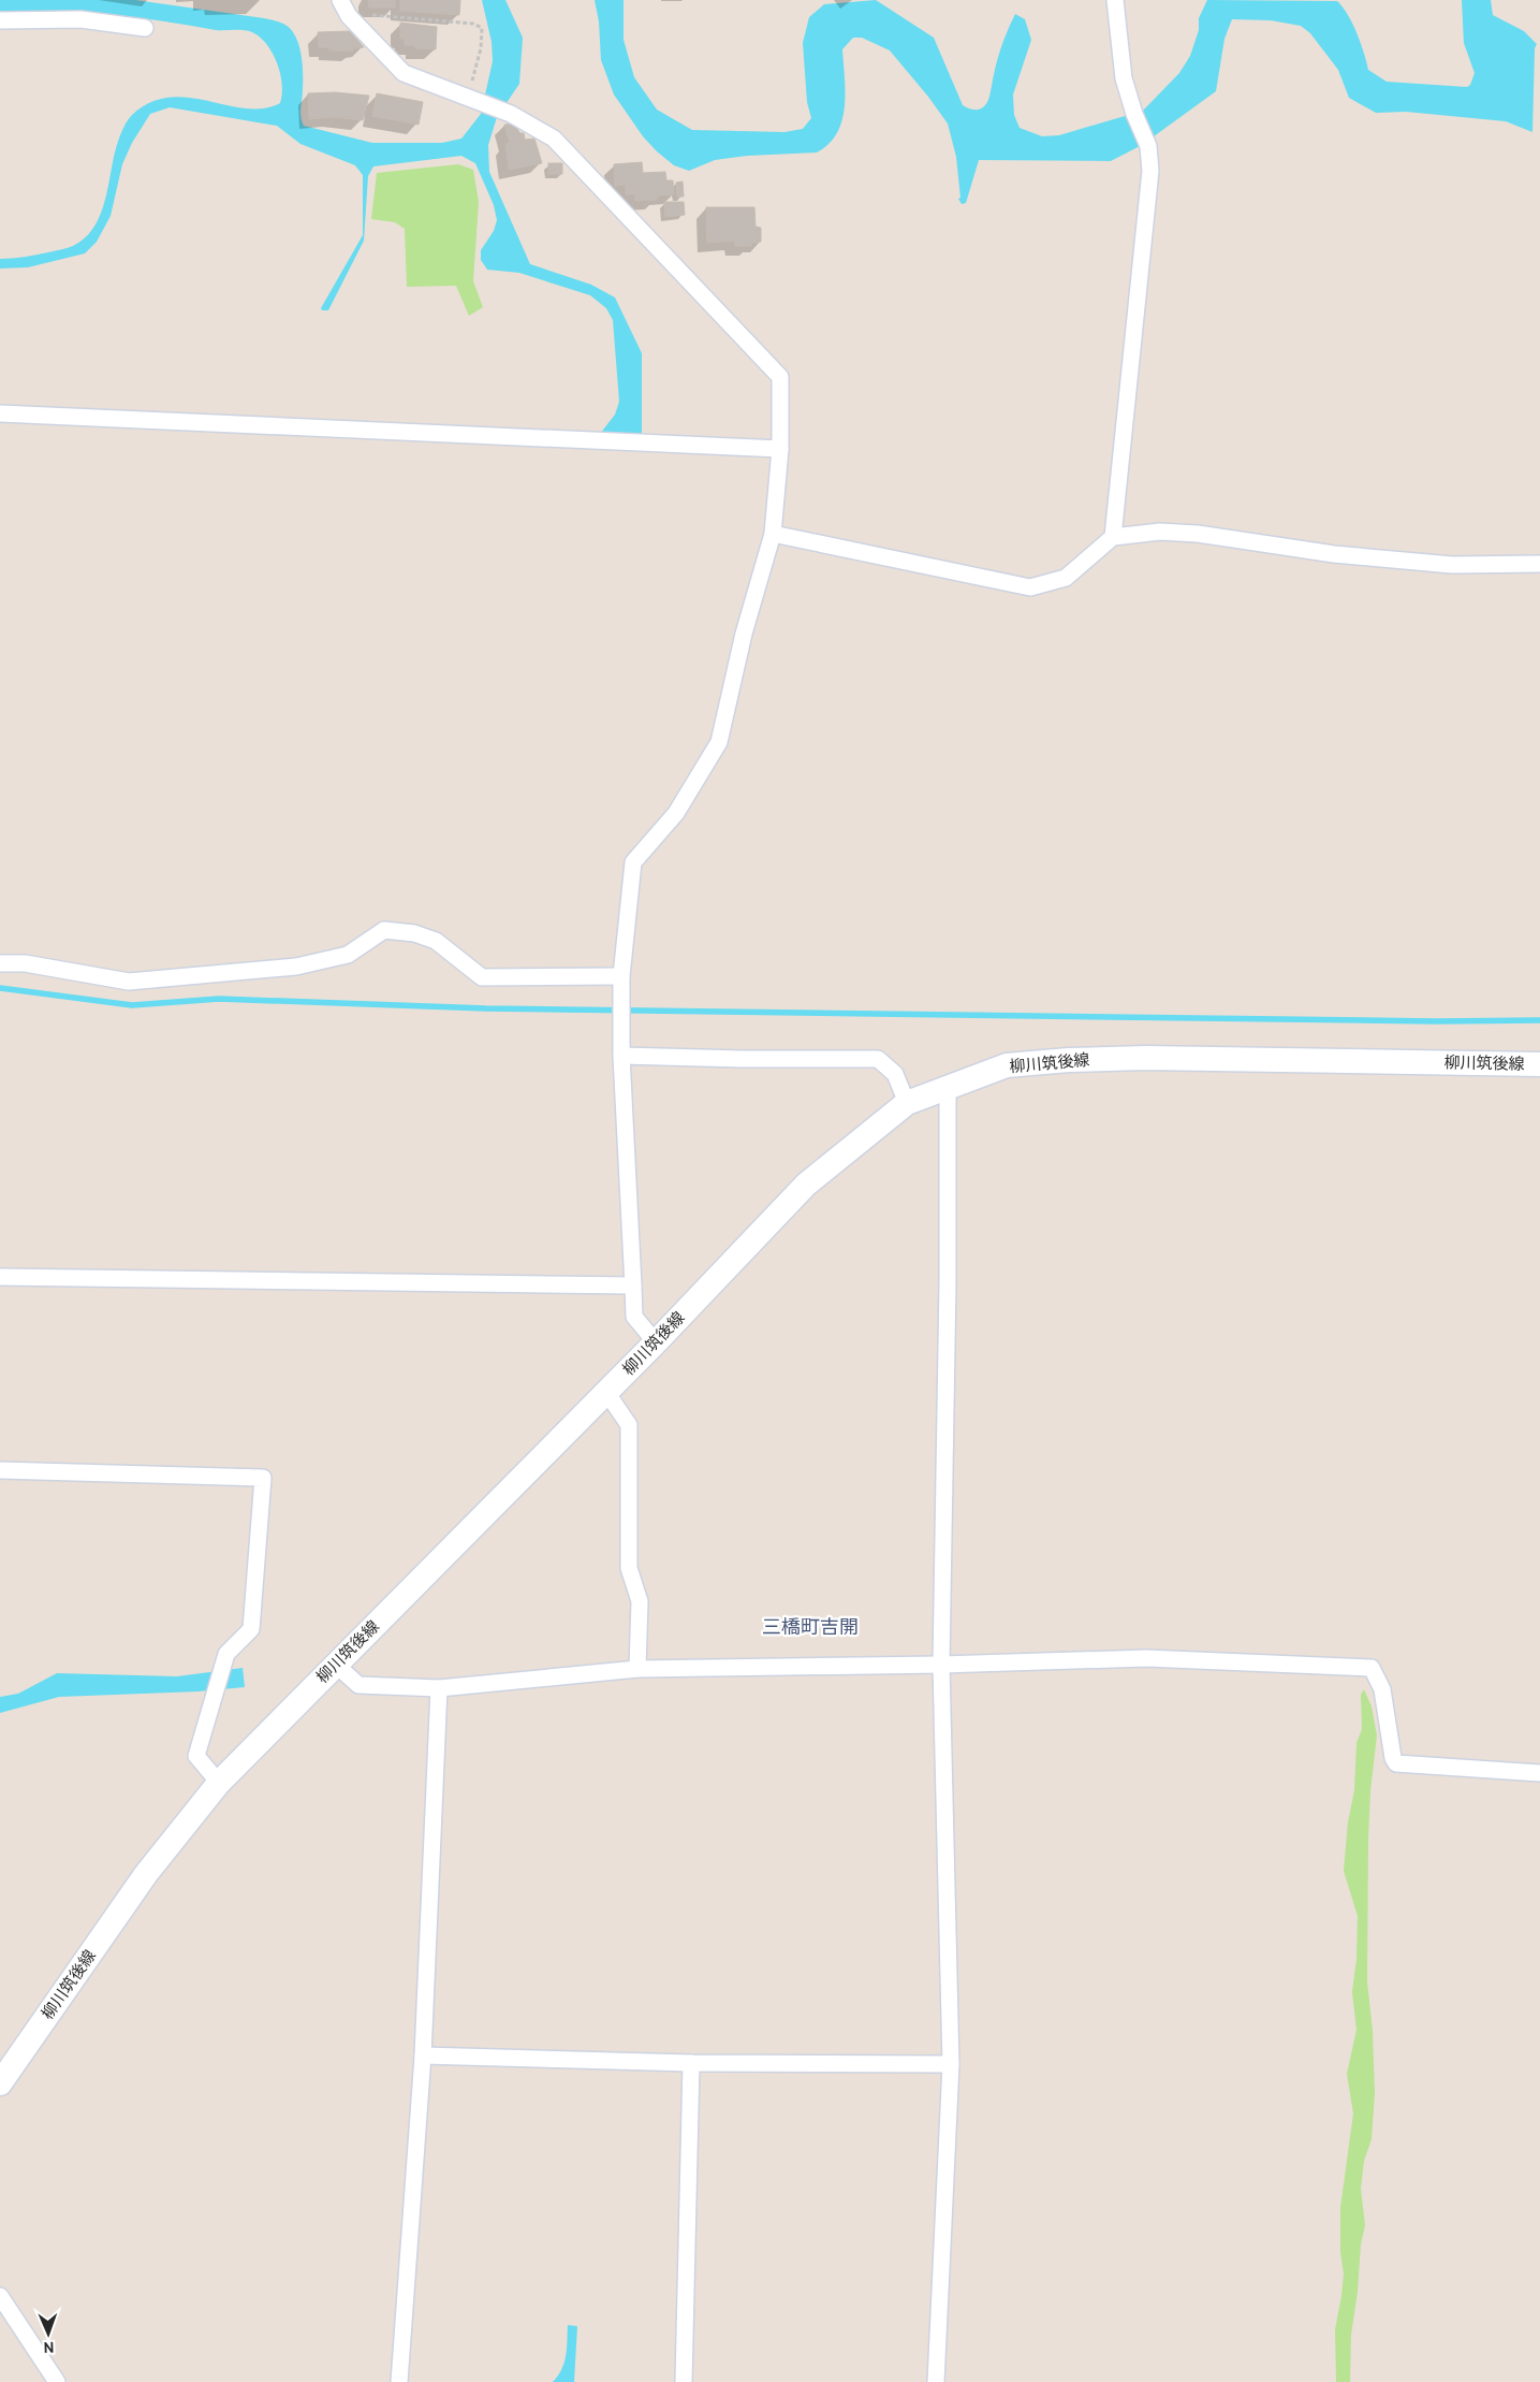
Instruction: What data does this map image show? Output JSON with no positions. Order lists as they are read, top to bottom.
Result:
{
  "streets": {
    "main road": ["柳川筑後線"]
  },
  "districts": ["三橋町吉開"],
  "north": "bottom"
}
